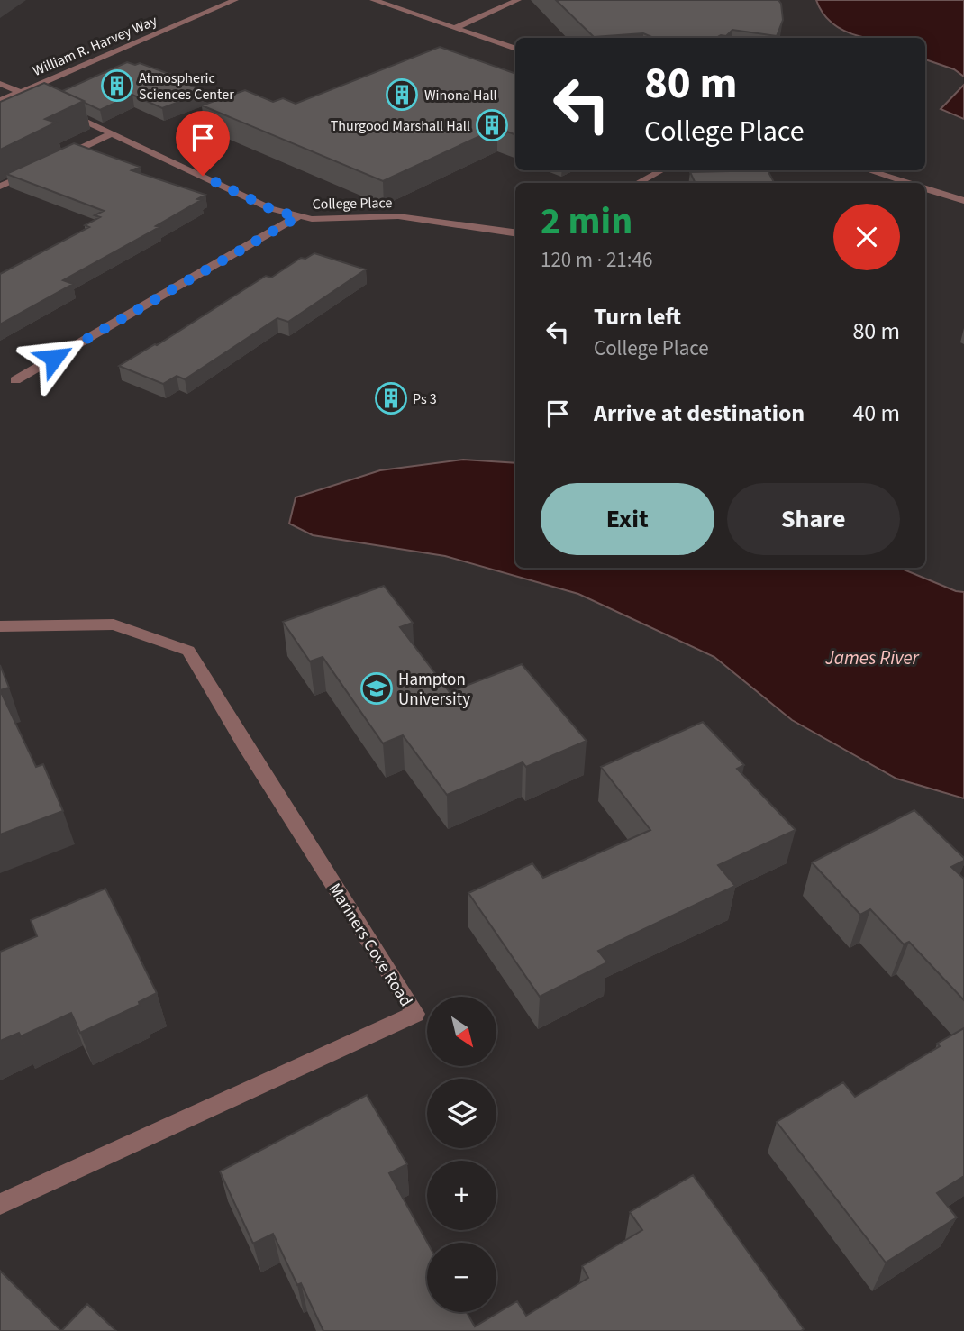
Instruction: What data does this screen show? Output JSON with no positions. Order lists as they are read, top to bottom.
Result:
{
  "streets": {
    "street": ["William R. Harvey Way", "College Place", "Mariners Cove Road"]
  },
  "crossings": [
    ["William R. Harvey Way", "College Place"]
  ],
  "water": ["James River"],
  "places": {
    "building": [
      "Atmospheric Sciences Center",
      "Winona Hall",
      "Thurgood Marshall Hall",
      "Ps 3"
    ],
    "school or university": ["Hampton University"]
  },
  "north": "bottom right",
  "page": {
    "turn": ["80 m", "College Place"],
    "heading": ["2 min", "120 m · 21:46"],
    "list": [
      {
        "name": "Turn left",
        "note": "College Place",
        "value": "80 m"
      },
      {
        "name": "Arrive at destination",
        "value": "40 m"
      }
    ],
    "buttons": ["Exit", "Share"],
    "map_buttons": ["+", "−"]
  }
}
